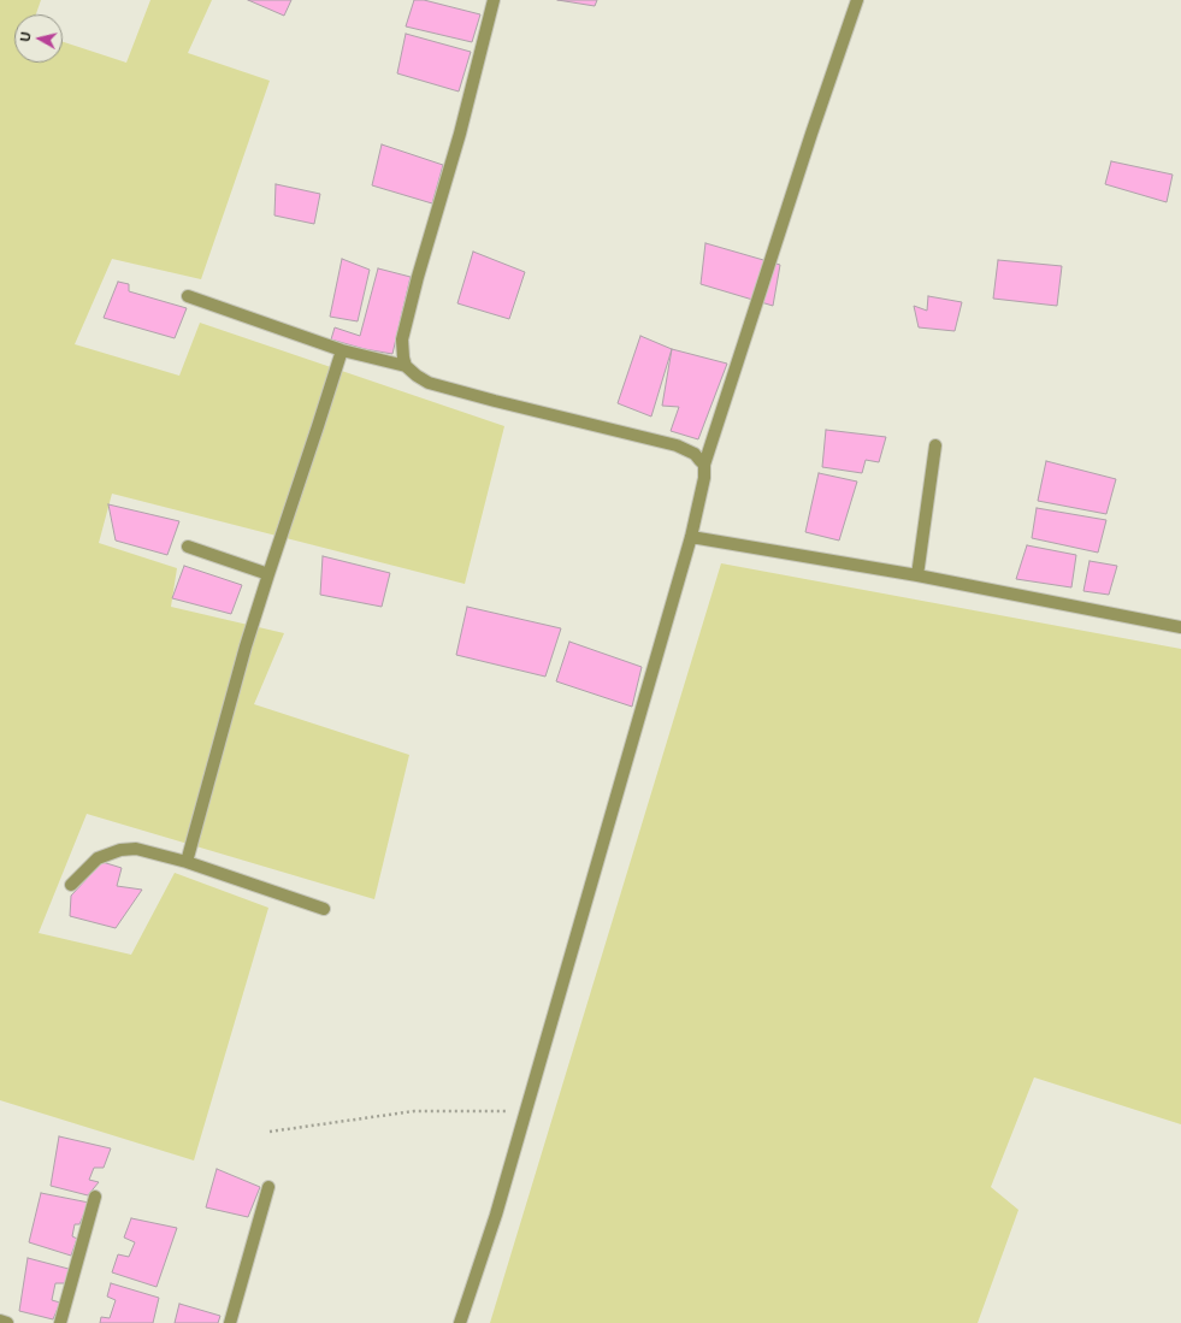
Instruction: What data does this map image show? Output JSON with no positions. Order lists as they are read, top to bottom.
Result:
{
  "north": "left"
}
